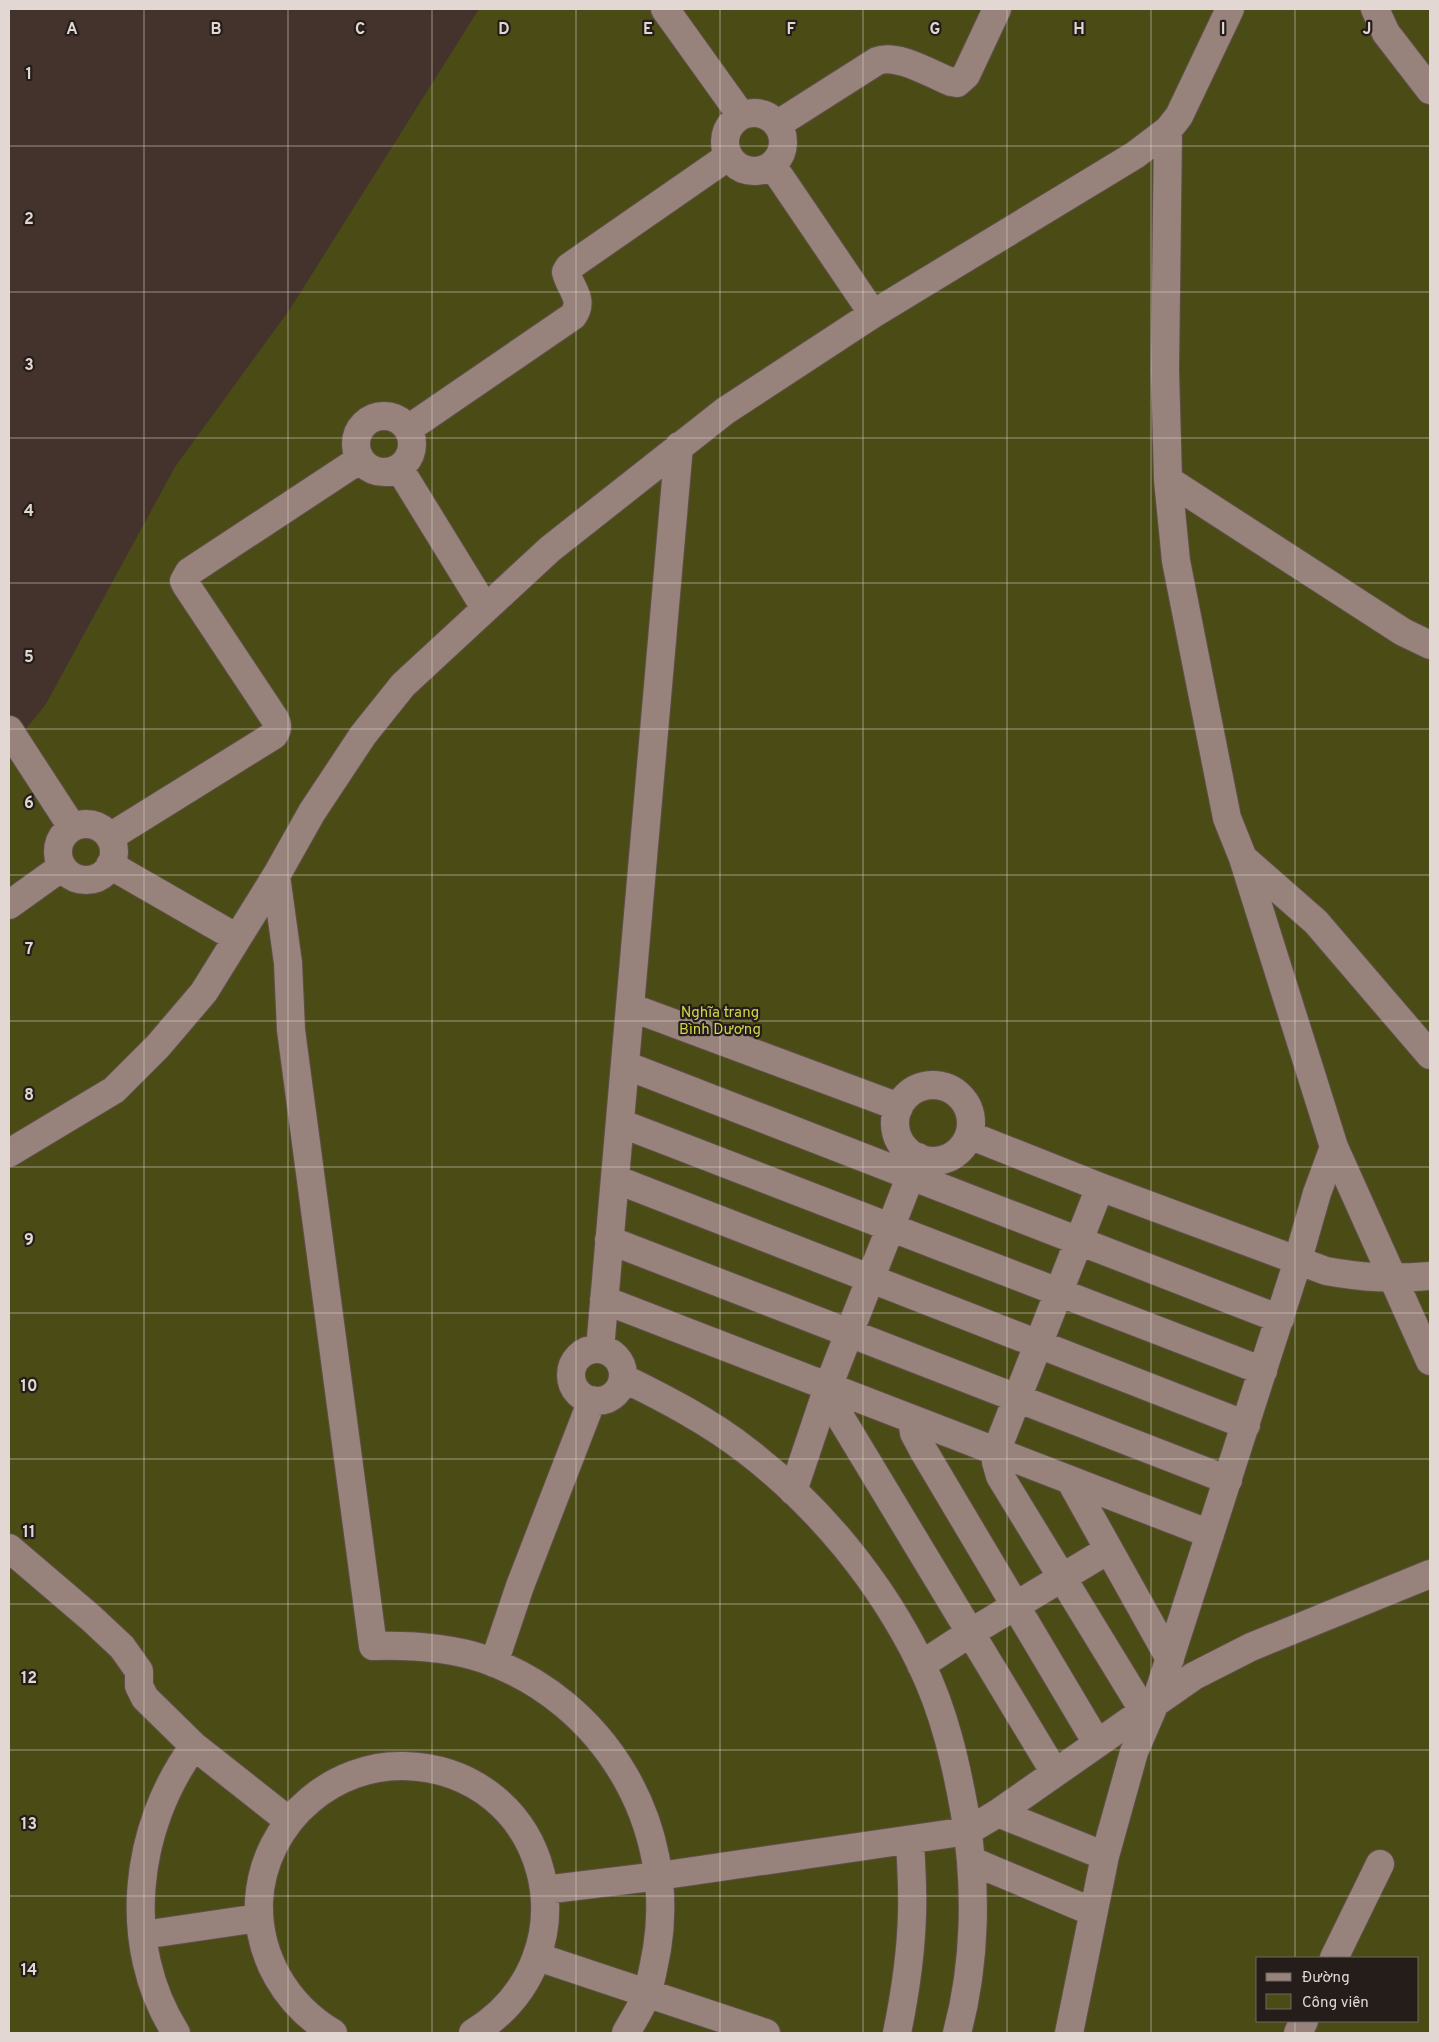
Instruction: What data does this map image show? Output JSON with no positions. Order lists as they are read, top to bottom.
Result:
{
  "parks": ["Nghĩa trang Bình Dương"],
  "legend": ["Đường", "Công viên"],
  "grid": {
    "columns": [
      "A",
      "B",
      "C",
      "D",
      "E",
      "F",
      "G",
      "H",
      "I",
      "J"
    ],
    "rows": [
      "1",
      "2",
      "3",
      "4",
      "5",
      "6",
      "7",
      "8",
      "9",
      "10",
      "11",
      "12",
      "13",
      "14"
    ]
  }
}
